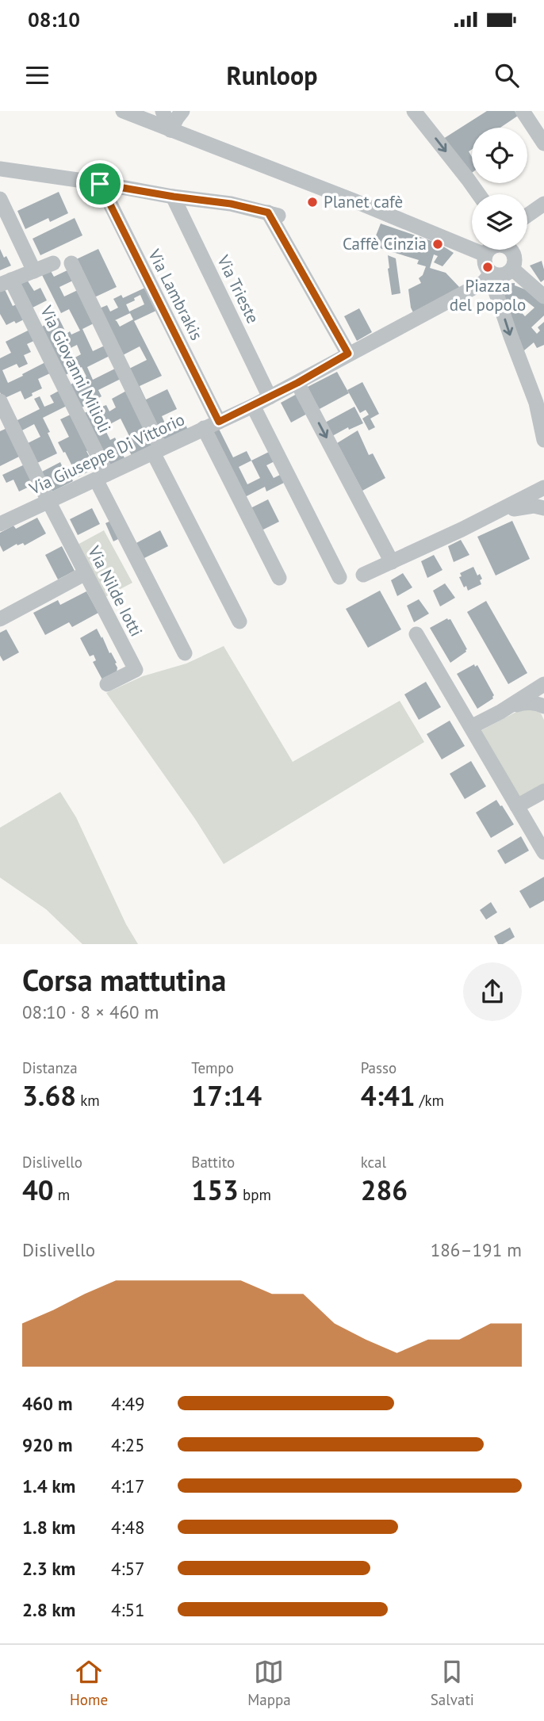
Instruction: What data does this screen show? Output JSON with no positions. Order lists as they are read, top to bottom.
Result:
{
  "streets": {
    "street": [
      "Via Trieste",
      "Via Lambrakis",
      "Via Giovanni Milioli",
      "Via Giuseppe Di Vittorio",
      "Via Nilde Iotti"
    ]
  },
  "crossings": [
    ["Via Trieste", "Via Giuseppe Di Vittorio"],
    ["Via Lambrakis", "Via Giuseppe Di Vittorio"],
    ["Via Giovanni Milioli", "Via Giuseppe Di Vittorio"],
    ["Via Giuseppe Di Vittorio", "Via Nilde Iotti"]
  ],
  "places": ["Planet cafè", "Caffè Cinzia", "Piazza del popolo"],
  "page": {
    "status": "08:10",
    "header": "Runloop",
    "heading": ["Corsa mattutina", "08:10 · 8 × 460 m"],
    "stats": [
      ["Distanza", "3.68 km"],
      ["Tempo", "17:14"],
      ["Passo", "4:41 /km"],
      ["Dislivello", "40 m"],
      ["Battito", "153 bpm"],
      ["kcal", "286"]
    ],
    "chart": ["Dislivello", "186–191 m"],
    "list": [
      {
        "name": "460 m",
        "note": "4:49"
      },
      {
        "name": "920 m",
        "note": "4:25"
      },
      {
        "name": "1.4 km",
        "note": "4:17"
      },
      {
        "name": "1.8 km",
        "note": "4:48"
      },
      {
        "name": "2.3 km",
        "note": "4:57"
      },
      {
        "name": "2.8 km",
        "note": "4:51"
      }
    ],
    "tabs": ["Home", "Mappa", "Salvati"]
  }
}
